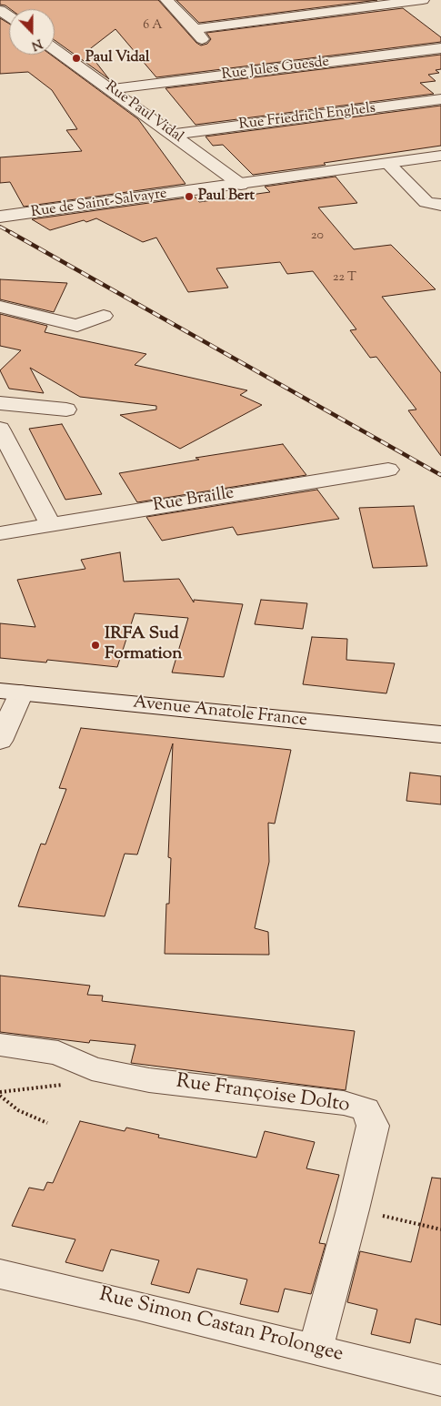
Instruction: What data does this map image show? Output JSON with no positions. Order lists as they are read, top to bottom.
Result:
{
  "streets": {
    "street": [
      "Rue Jules Guesde",
      "Rue Paul Vidal",
      "Rue Friedrich Enghels",
      "Rue de Saint-Salvayre",
      "Rue Braille",
      "Avenue Anatole France",
      "Rue Françoise Dolto",
      "Rue Simon Castan Prolongee"
    ]
  },
  "crossings": [
    ["Rue Jules Guesde", "Rue Paul Vidal"],
    ["Rue Paul Vidal", "Rue Friedrich Enghels"],
    ["Rue Paul Vidal", "Rue de Saint-Salvayre"],
    ["Rue Françoise Dolto", "Rue Simon Castan Prolongee"]
  ],
  "places": ["Paul Vidal", "Paul Bert", "IRFA Sud Formation"],
  "house_numbers": ["6 A", "20", "22 T"],
  "north": "bottom"
}
